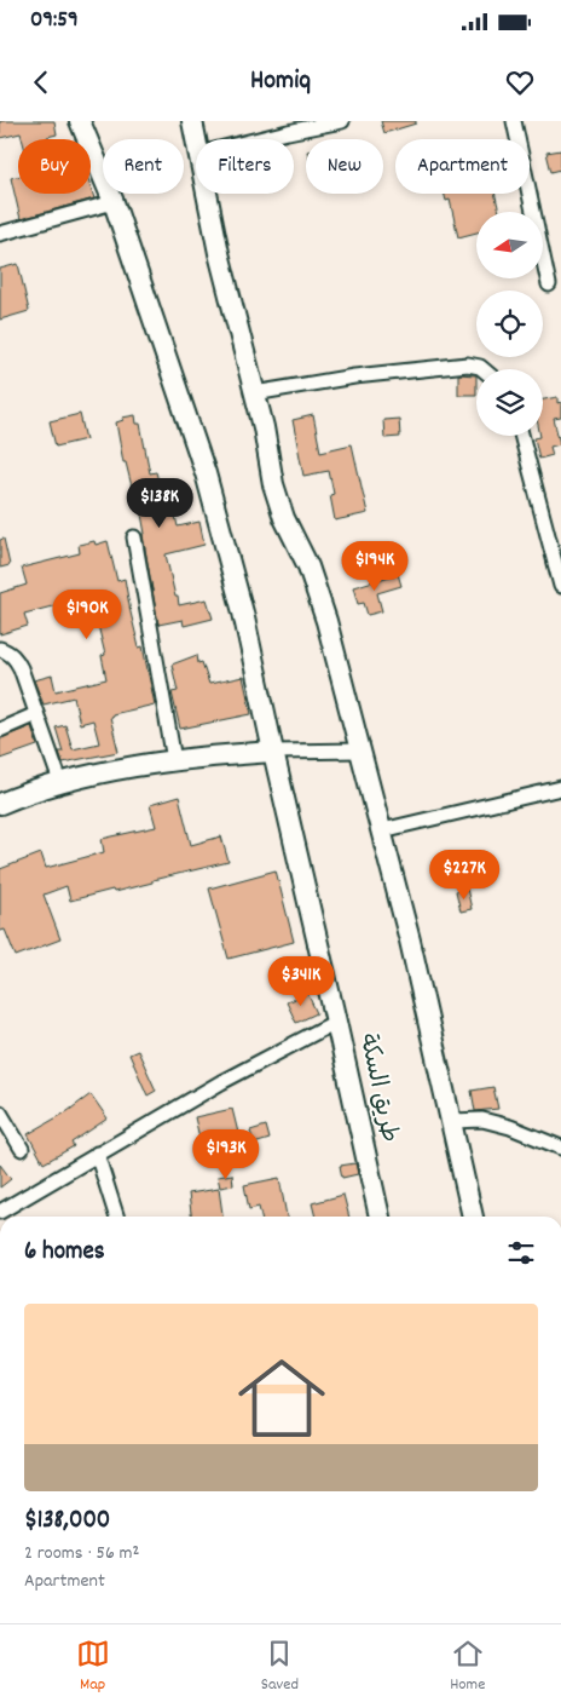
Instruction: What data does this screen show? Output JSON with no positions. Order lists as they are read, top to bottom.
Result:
{
  "streets": {
    "main road": ["طريق السكة"]
  },
  "north": "left",
  "page": {
    "status": "09:59",
    "header": "Homiq",
    "chip": [
      "Buy",
      "Rent",
      "Filters",
      "New",
      "Apartment"
    ],
    "price": [
      "$138K",
      "$194K",
      "$190K",
      "$227K",
      "$341K",
      "$193K"
    ],
    "heading": "6 homes",
    "list": [
      {
        "name": "$138,000",
        "note": "2 rooms · 56 m² · Apartment"
      }
    ],
    "tabs": ["Map", "Saved", "Home"]
  }
}
